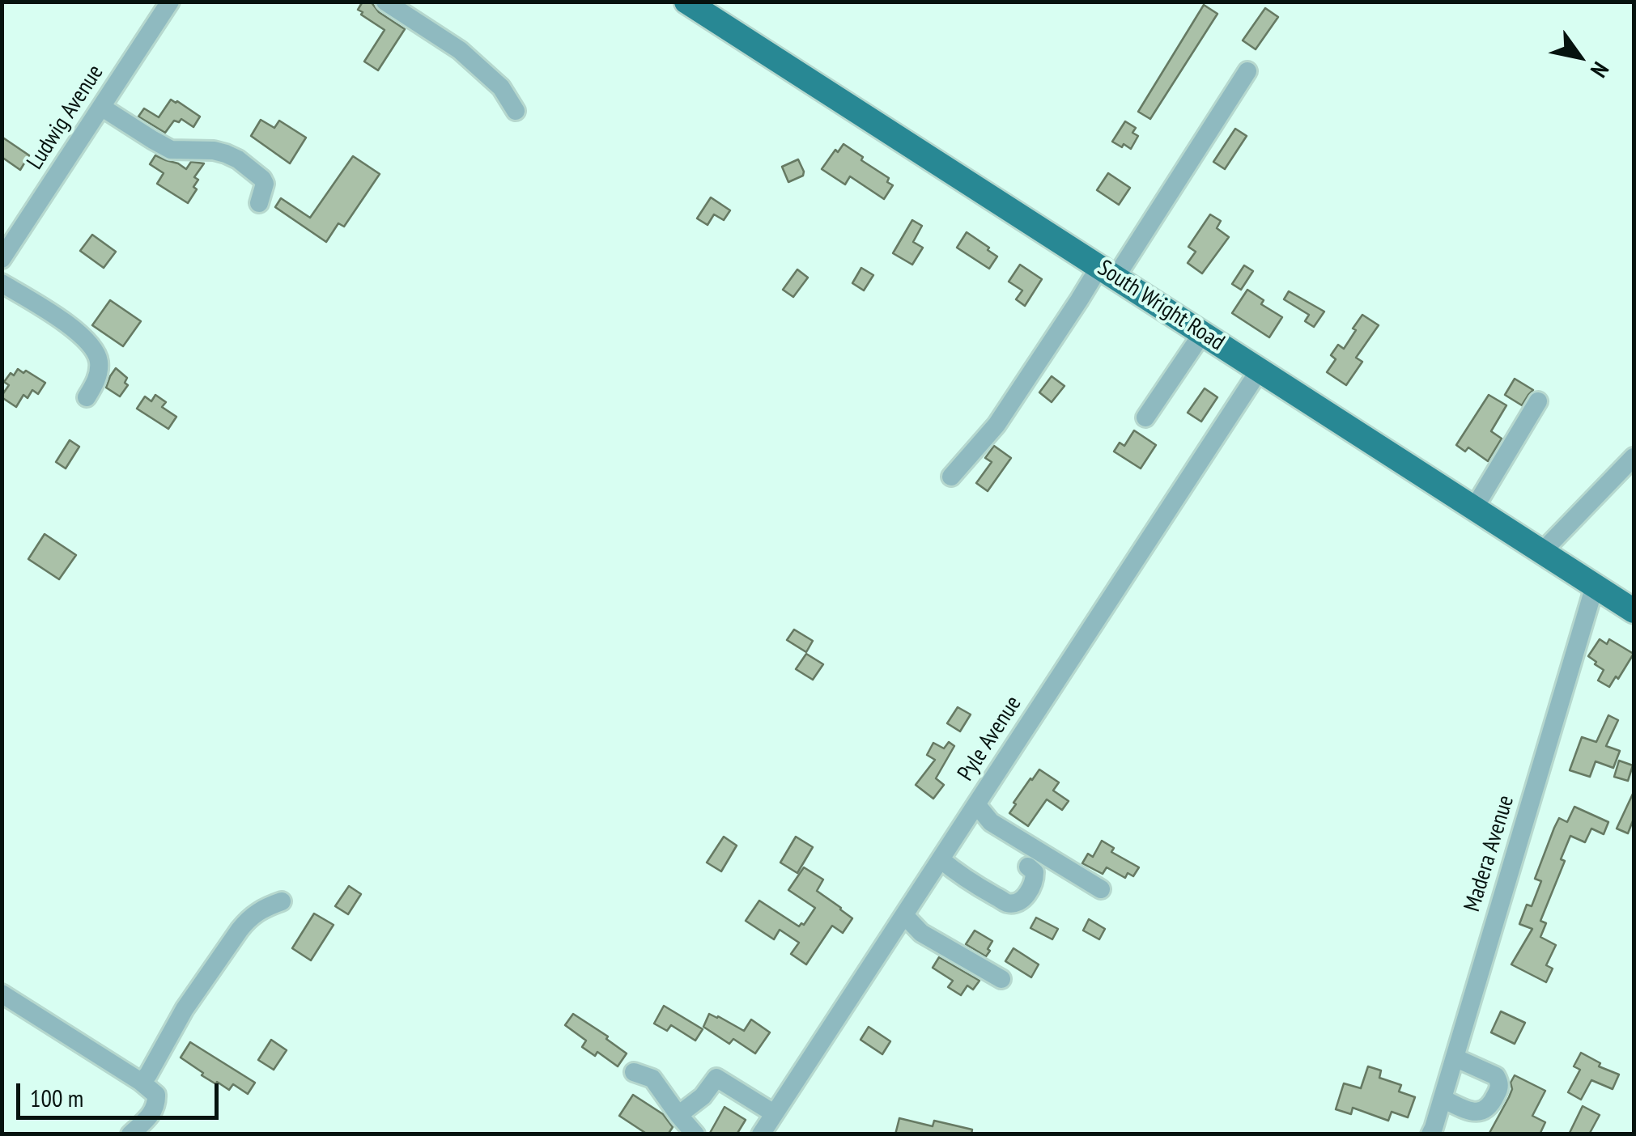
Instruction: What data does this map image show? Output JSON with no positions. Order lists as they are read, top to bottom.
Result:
{
  "streets": {
    "main road": ["South Wright Road"],
    "street": ["Ludwig Avenue", "Pyle Avenue", "Madera Avenue"]
  },
  "crossings": [
    ["South Wright Road", "Pyle Avenue"],
    ["South Wright Road", "Madera Avenue"]
  ],
  "scale_bar": "100 m",
  "north": "bottom right"
}
